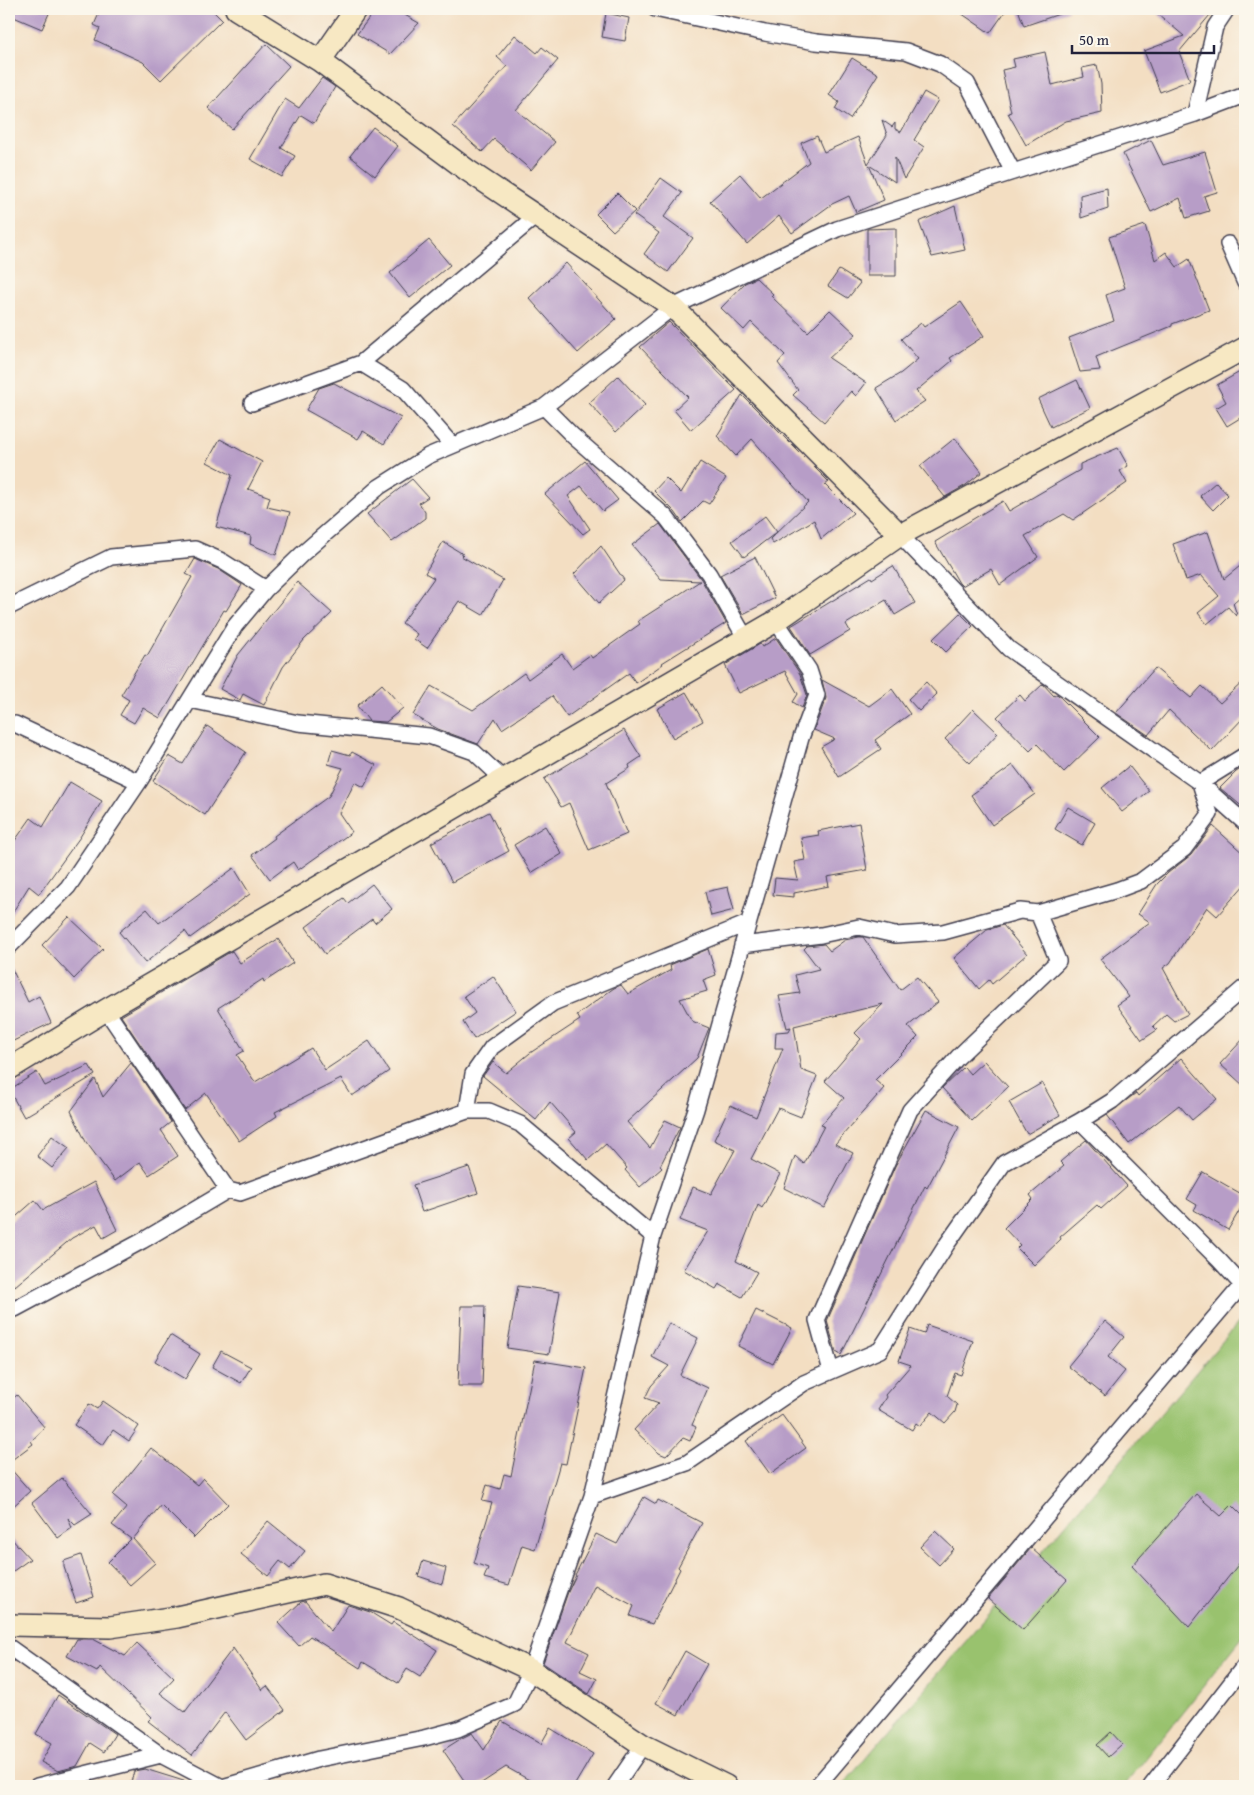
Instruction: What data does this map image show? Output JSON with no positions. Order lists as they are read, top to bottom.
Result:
{
  "scale_bar": "50 m"
}
